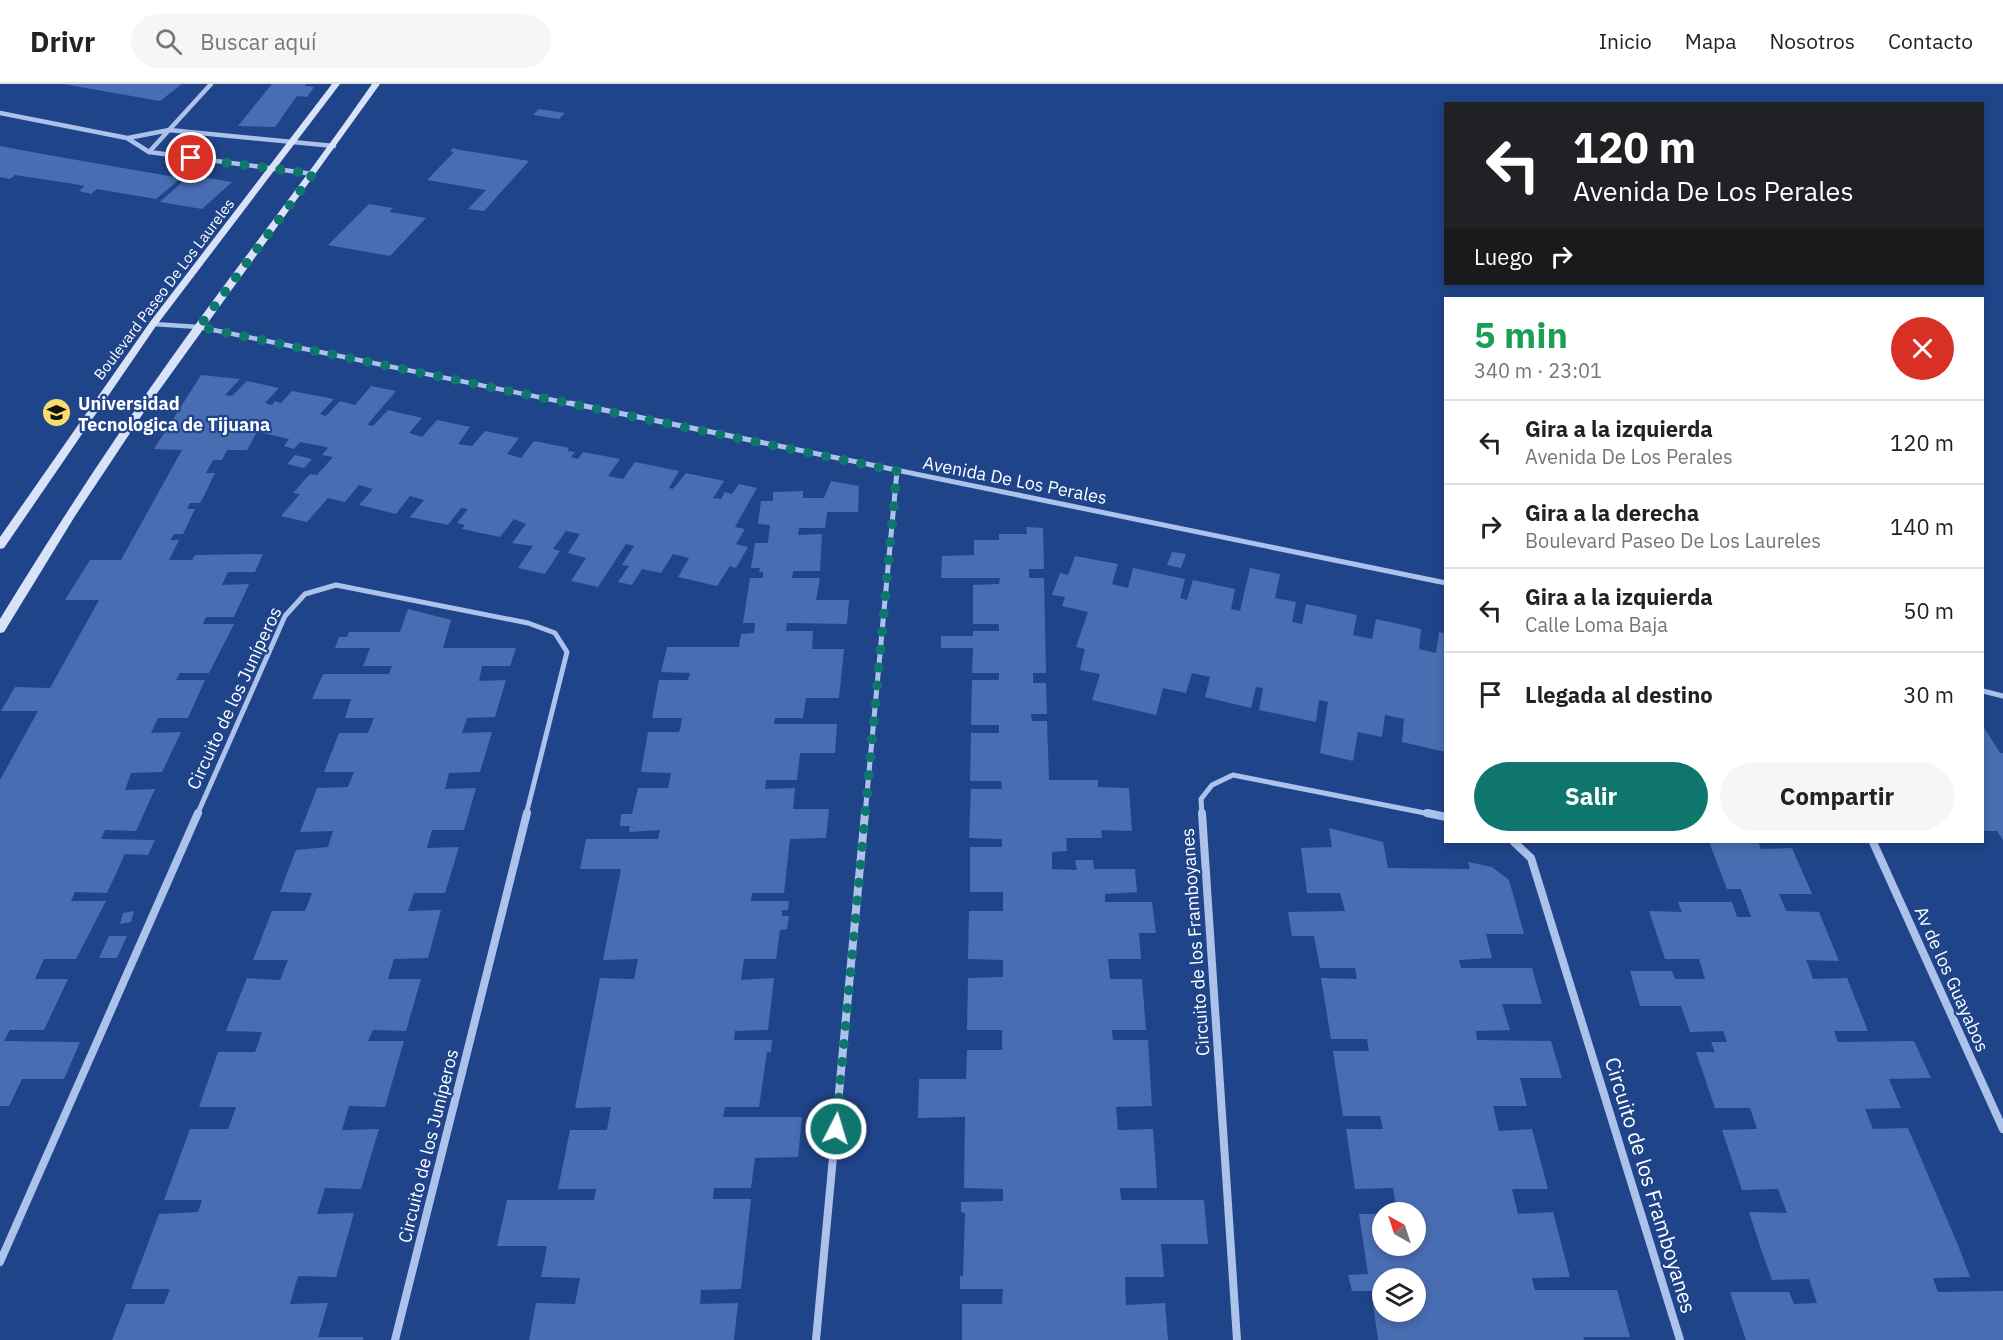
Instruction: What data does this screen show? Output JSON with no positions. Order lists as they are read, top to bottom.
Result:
{
  "streets": {
    "street": [
      "Boulevard Paseo De Los Laureles",
      "Avenida De Los Perales",
      "Circuito de los Juníperos",
      "Circuito de los Framboyanes",
      "Av de los Guayabos"
    ]
  },
  "crossings": [
    ["Boulevard Paseo De Los Laureles", "Avenida De Los Perales"]
  ],
  "places": {
    "school or university": ["Universidad Tecnologica de Tijuana"]
  },
  "north": "top left",
  "page": {
    "header": "Drivr",
    "search": "Buscar aquí",
    "nav": [
      "Inicio",
      "Mapa",
      "Nosotros",
      "Contacto"
    ],
    "turn": ["120 m", "Avenida De Los Perales"],
    "then": "Luego",
    "heading": ["5 min", "340 m · 23:01"],
    "list": [
      {
        "name": "Gira a la izquierda",
        "note": "Avenida De Los Perales",
        "value": "120 m"
      },
      {
        "name": "Gira a la derecha",
        "note": "Boulevard Paseo De Los Laureles",
        "value": "140 m"
      },
      {
        "name": "Gira a la izquierda",
        "note": "Calle Loma Baja",
        "value": "50 m"
      },
      {
        "name": "Llegada al destino",
        "value": "30 m"
      }
    ],
    "buttons": ["Salir", "Compartir"]
  }
}
